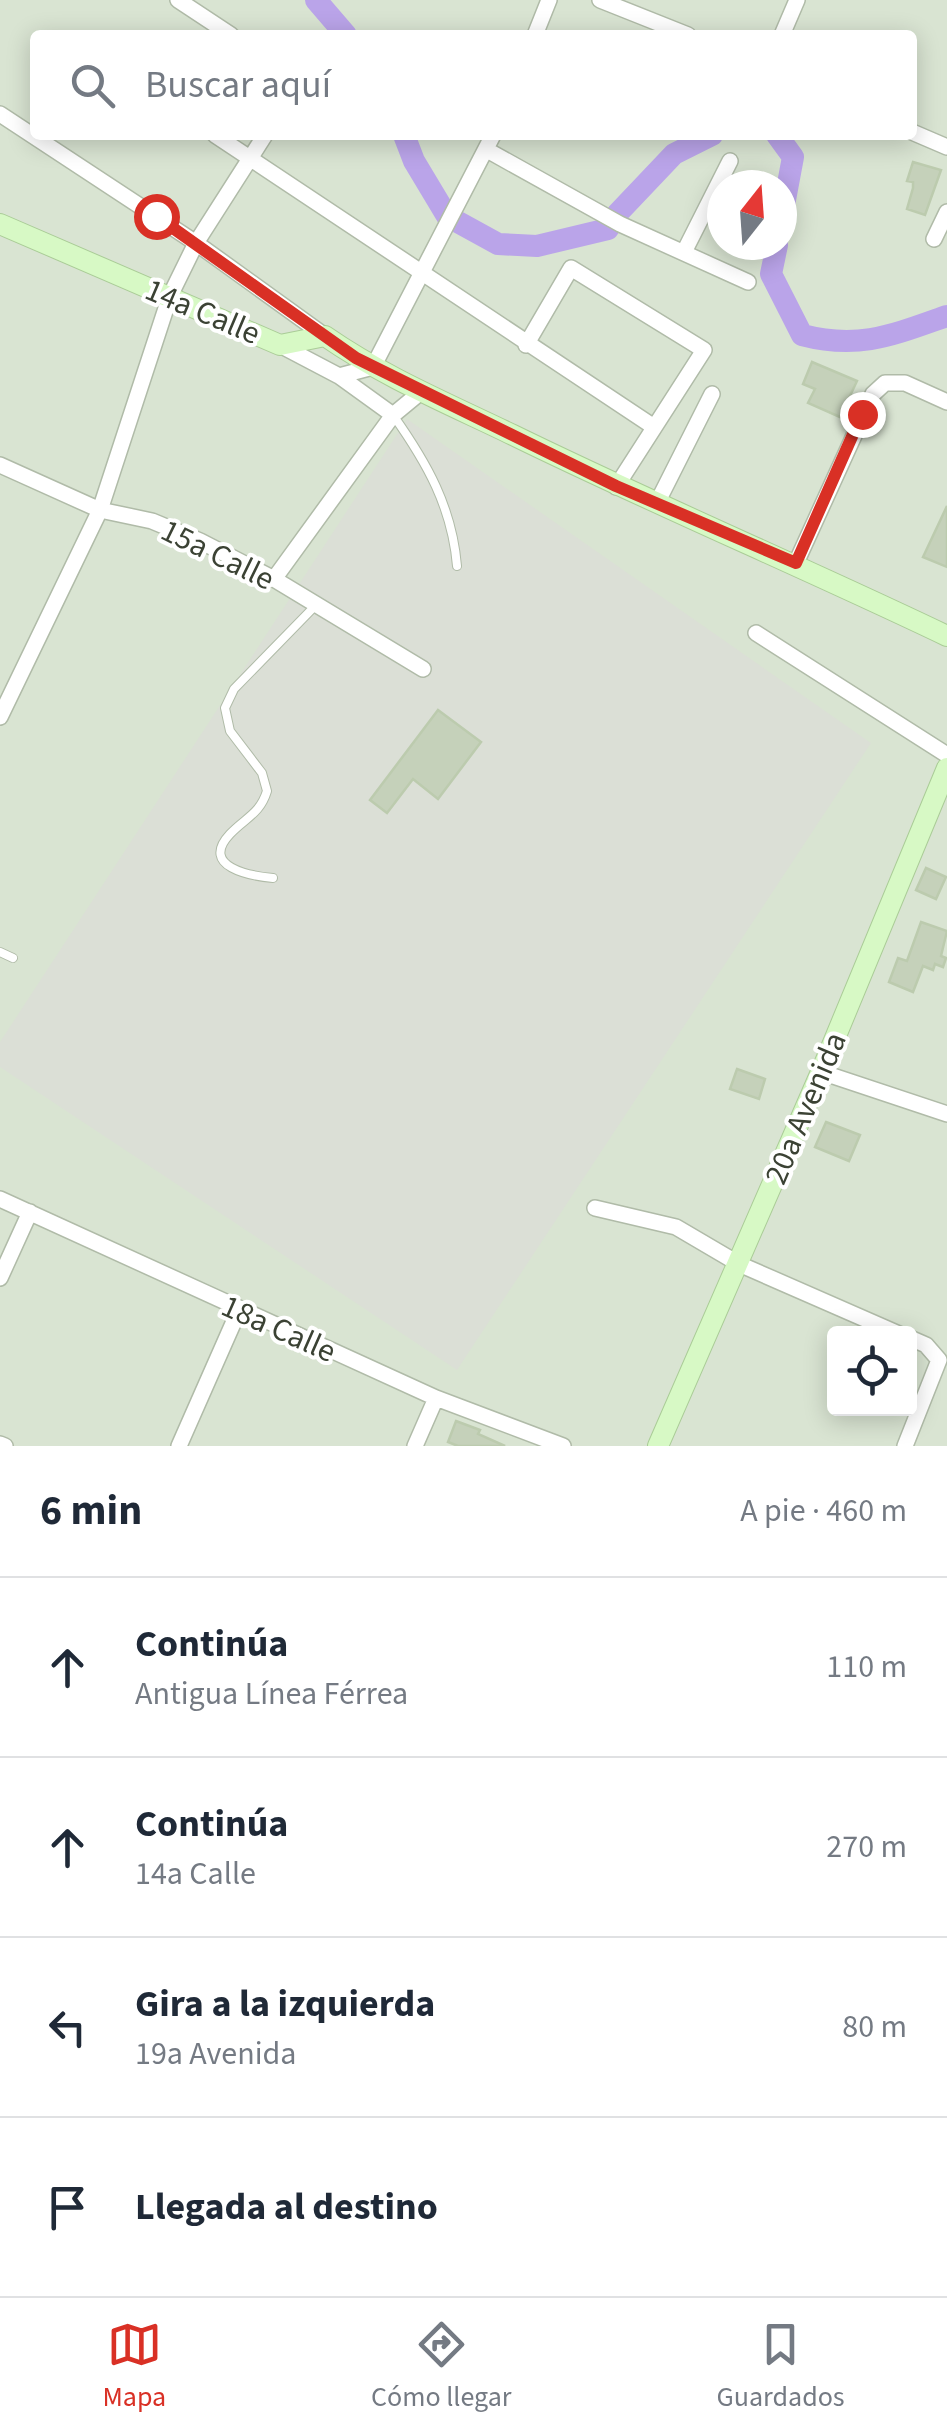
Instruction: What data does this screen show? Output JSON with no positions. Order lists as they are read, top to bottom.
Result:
{
  "streets": {
    "street": [
      "14a Calle",
      "15a Calle",
      "20a Avenida",
      "18a Calle"
    ]
  },
  "north": "top",
  "page": {
    "search": "Buscar aquí",
    "heading": ["6 min", "A pie · 460 m"],
    "list": [
      ["Continúa", "Antigua Línea Férrea", "110 m"],
      ["Continúa", "14a Calle", "270 m"],
      ["Gira a la izquierda", "19a Avenida", "80 m"],
      "Llegada al destino"
    ],
    "nav": ["Mapa", "Cómo llegar", "Guardados"]
  }
}
